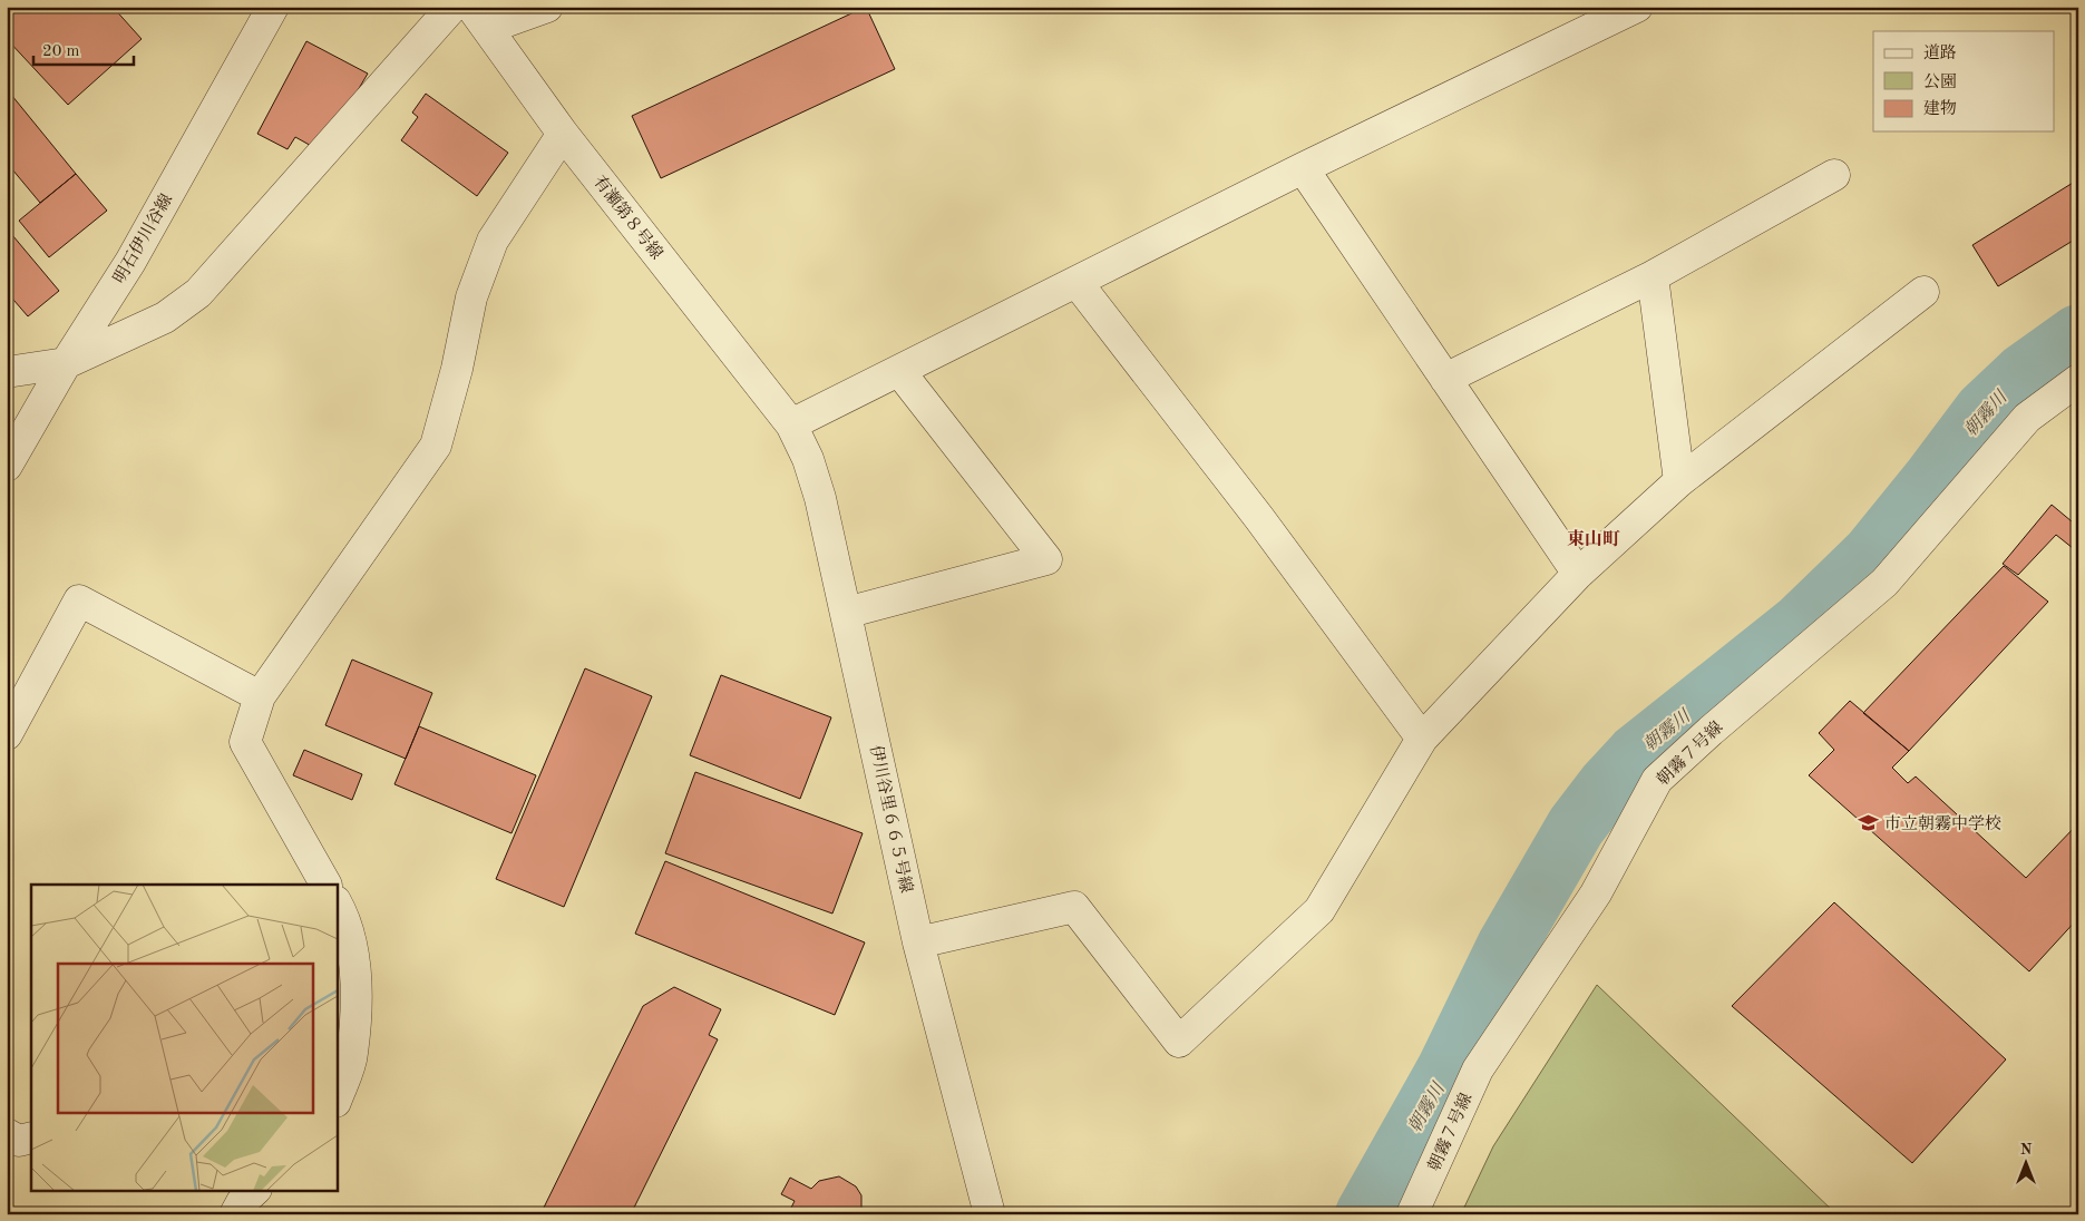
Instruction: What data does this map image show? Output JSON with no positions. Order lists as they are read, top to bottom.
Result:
{
  "streets": {
    "street": [
      "有瀬第８号線",
      "明石伊川谷線",
      "朝霧７号線",
      "伊川谷里６６５号線"
    ]
  },
  "crossings": [
    ["有瀬第８号線", "伊川谷里６６５号線"]
  ],
  "districts": ["東山町"],
  "water": ["朝霧川"],
  "places": {
    "school or university": ["市立朝霧中学校"]
  },
  "legend": ["道路", "公園", "建物"],
  "scale_bar": "20 m",
  "north": "top"
}
